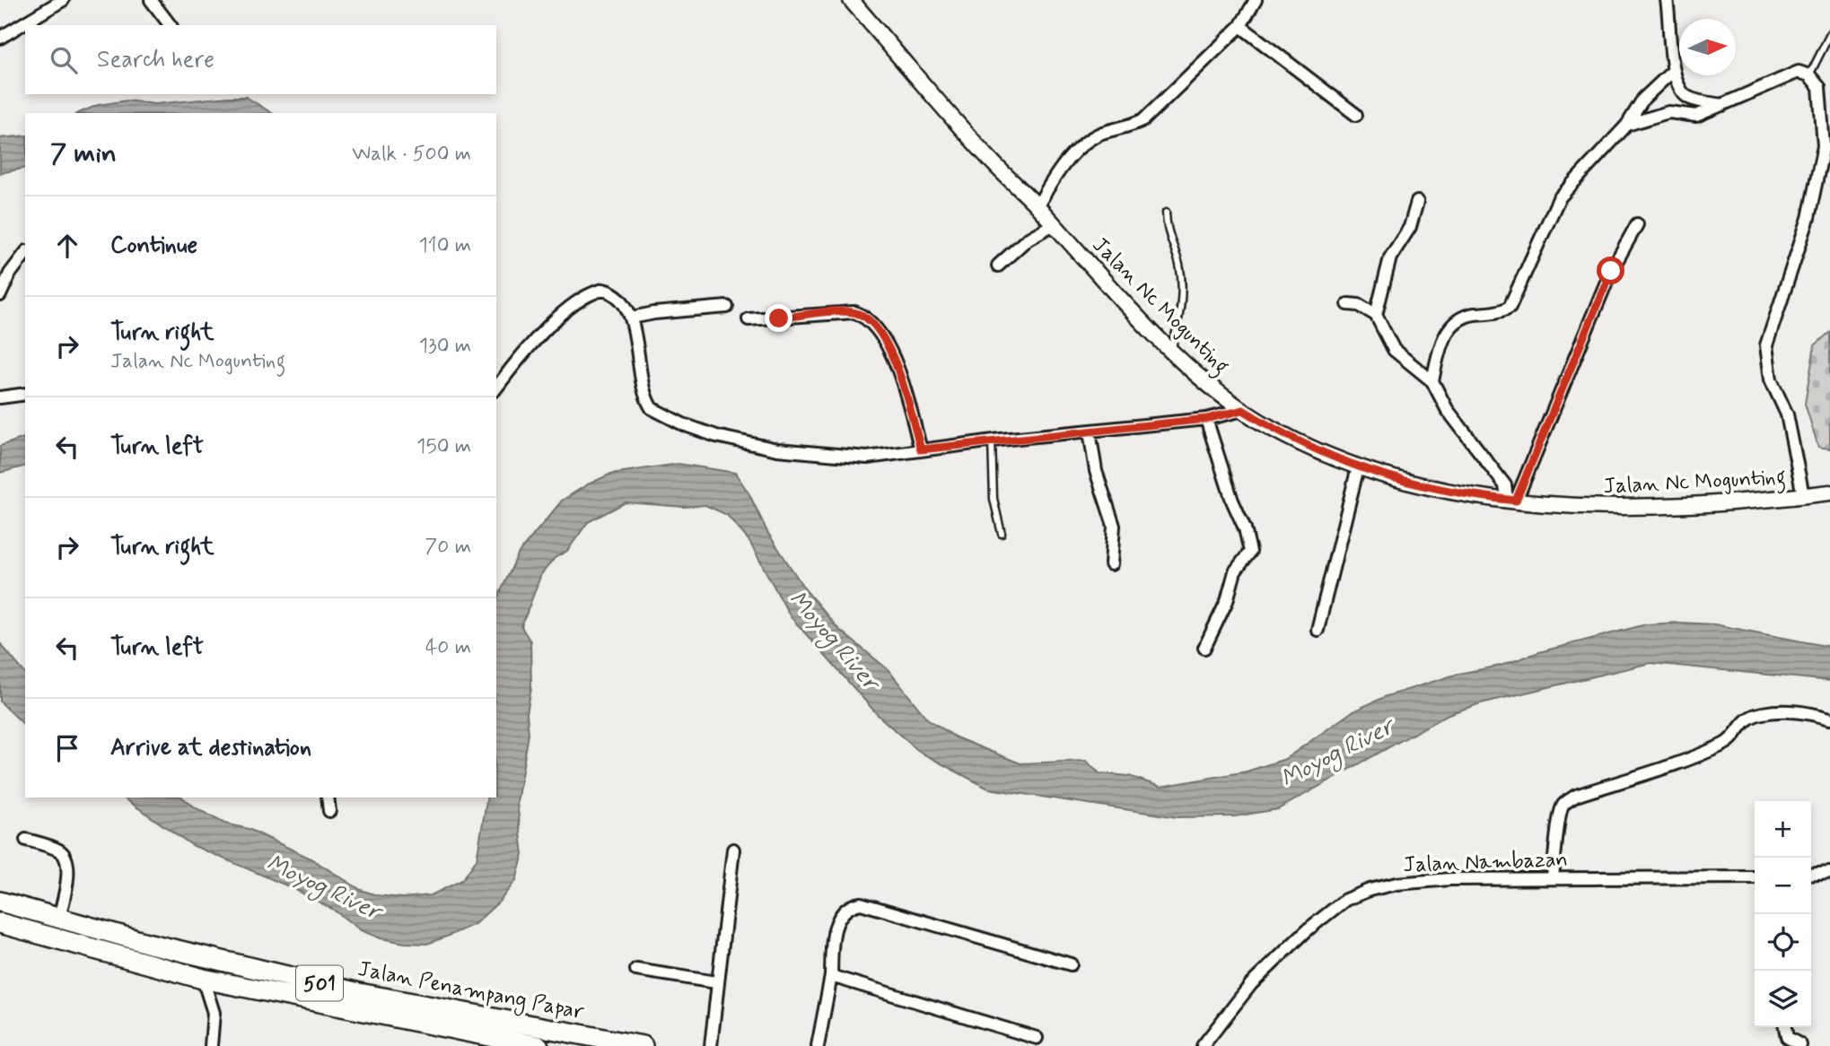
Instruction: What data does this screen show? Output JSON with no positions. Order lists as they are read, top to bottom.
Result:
{
  "streets": {
    "main road": ["501", "Jalan Penampang Papar"],
    "street": ["Jalan Nc Mogunting", "Jalan Nambazan"]
  },
  "water": ["Moyog River"],
  "north": "right",
  "page": {
    "search": "Search here",
    "heading": ["7 min", "Walk · 500 m"],
    "list": [
      ["Continue", "110 m"],
      ["Turn right", "Jalan Nc Mogunting", "130 m"],
      ["Turn left", "150 m"],
      ["Turn right", "70 m"],
      ["Turn left", "40 m"],
      "Arrive at destination"
    ],
    "map_buttons": ["+", "−"]
  }
}
